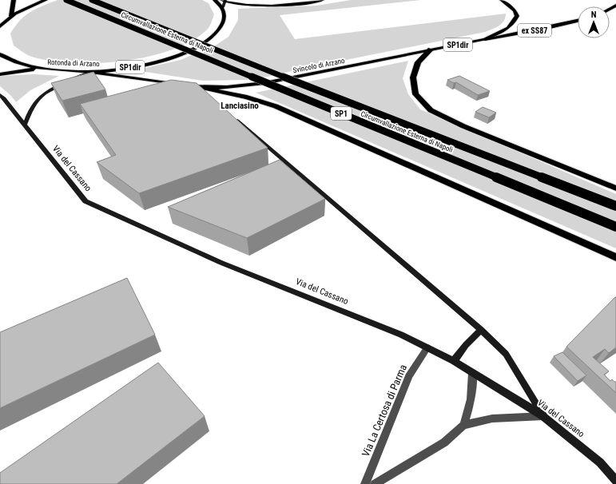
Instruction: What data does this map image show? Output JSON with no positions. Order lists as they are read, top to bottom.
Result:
{
  "streets": {
    "highway": ["ex SS87", "Circumvallazione Esterna di Napoli", "SP1"],
    "main road": [
      "SP1dir",
      "Rotonda di Arzano",
      "Svincolo di Arzano",
      "Via del Cassano"
    ],
    "street": ["Via La Certosa di Parma"]
  },
  "crossings": [
    ["ex SS87", "Svincolo di Arzano"],
    ["Rotonda di Arzano", "Svincolo di Arzano"],
    ["Via del Cassano", "Via La Certosa di Parma"]
  ],
  "districts": ["Lanciasino"],
  "north": "top"
}
